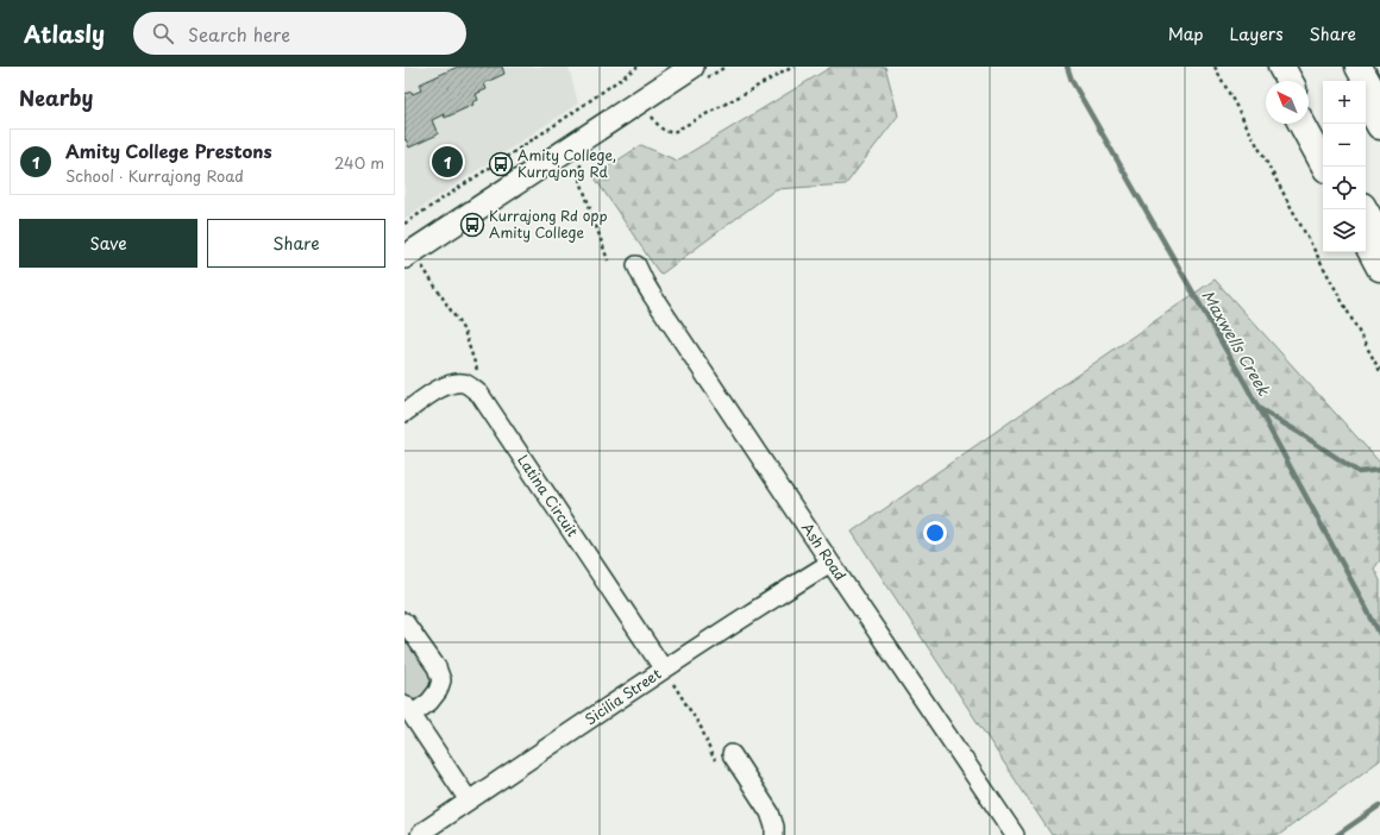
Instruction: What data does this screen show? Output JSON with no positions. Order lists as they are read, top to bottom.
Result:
{
  "streets": {
    "street": ["Latina Circuit", "Ash Road", "Sicilia Street"]
  },
  "crossings": [
    ["Latina Circuit", "Sicilia Street"],
    ["Ash Road", "Sicilia Street"]
  ],
  "water": ["Maxwells Creek"],
  "places": {
    "bus stop": ["Amity College, Kurrajong Rd", "Kurrajong Rd opp Amity College"]
  },
  "north": "top left",
  "page": {
    "header": "Atlasly",
    "search": "Search here",
    "nav": ["Map", "Layers", "Share"],
    "heading": "Nearby",
    "map_buttons": ["+", "−"],
    "list": [
      {
        "mark": "1",
        "name": "Amity College Prestons",
        "note": "School · Kurrajong Road",
        "value": "240 m"
      }
    ],
    "pins": "1",
    "buttons": ["Save", "Share"]
  }
}
